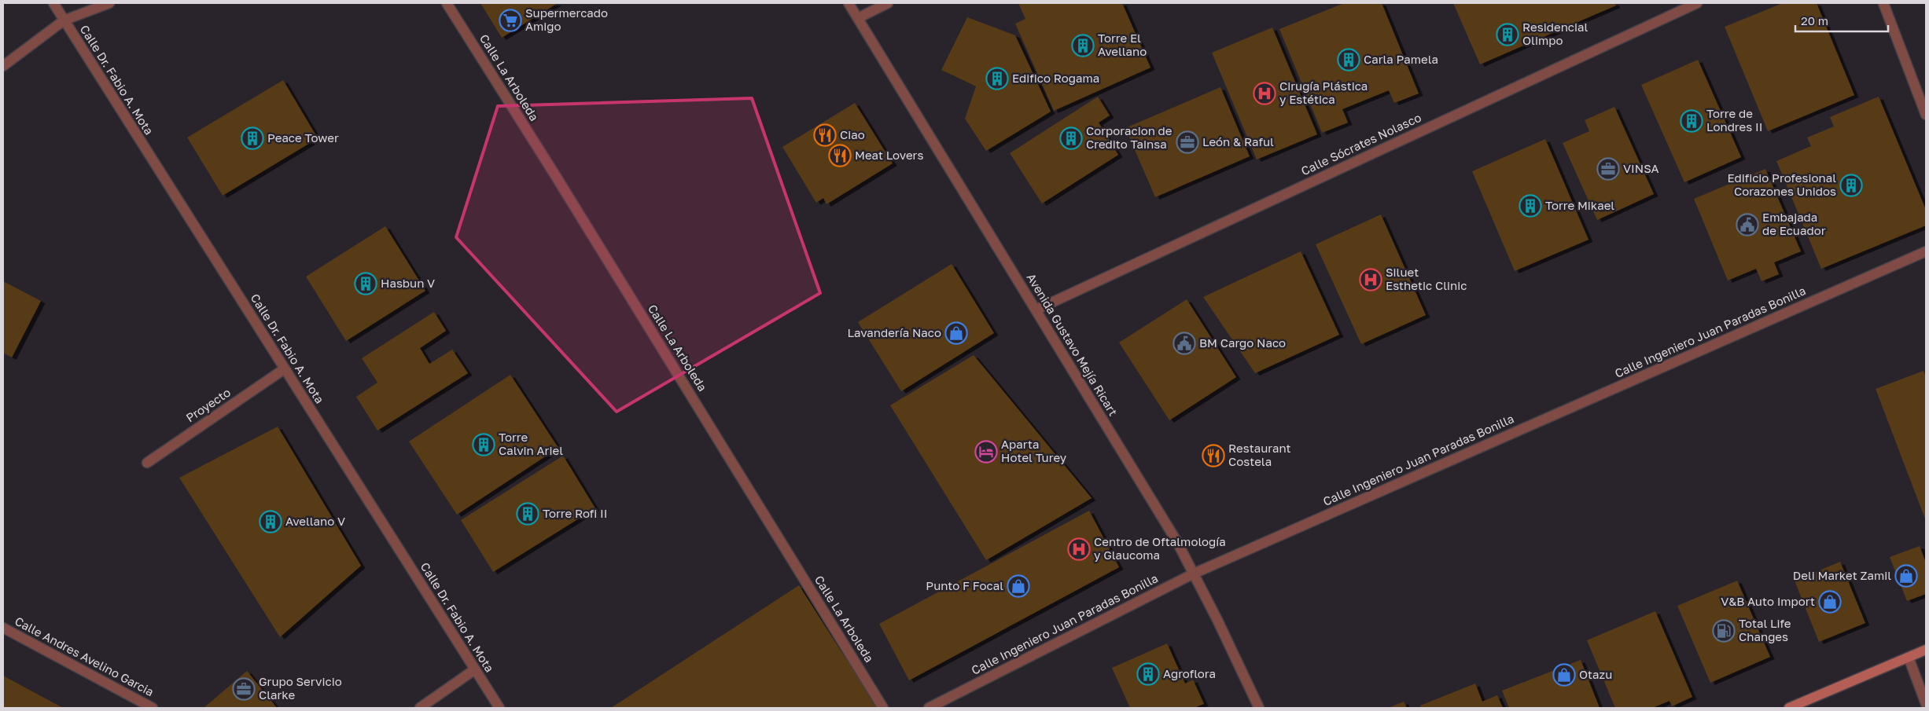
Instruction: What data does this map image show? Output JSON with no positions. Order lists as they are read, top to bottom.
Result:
{
  "streets": {
    "street": [
      "Calle La Arboleda",
      "Calle Dr. Fabio A. Mota",
      "Calle Sócrates Nolasco",
      "Calle Ingeniero Juan Paradas Bonilla",
      "Avenida Gustavo Mejía Ricart",
      "Proyecto",
      "Calle Andres Avelino Garcia"
    ]
  },
  "crossings": [
    ["Calle Dr. Fabio A. Mota", "Proyecto"],
    ["Calle Sócrates Nolasco", "Avenida Gustavo Mejía Ricart"],
    ["Calle Ingeniero Juan Paradas Bonilla", "Avenida Gustavo Mejía Ricart"]
  ],
  "places": {
    "supermarket": ["Supermercado Amigo"],
    "building": [
      "Residencial Olimpo",
      "Torre El Avellano",
      "Carla Pamela",
      "Edifico Rogama",
      "Torre de Londres II",
      "Peace Tower",
      "Corporacion de Credito Tainsa",
      "Edificio Profesional Corazones Unidos",
      "Torre Mikael",
      "Hasbun V",
      "Torre Calvin Ariel",
      "Torre Rofi II",
      "Avellano V",
      "Agroflora"
    ],
    "hospital": ["Cirugía Plástica y Estética", "Siluet Esthetic Clinic", "Centro de Oftalmología y Glaucoma"],
    "restaurant": ["Ciao", "Meat Lovers", "Restaurant Costela"],
    "office": ["León & Raful", "VINSA", "Grupo Servicio Clarke"],
    "public building": ["Embajada de Ecuador", "BM Cargo Naco"],
    "shop": [
      "Lavandería Naco",
      "Deli Market Zamil",
      "Punto F Focal",
      "V&B Auto Import",
      "Otazu"
    ],
    "hotel": ["Aparta Hotel Turey"],
    "fuel station": ["Total Life Changes"]
  },
  "scale_bar": "20 m"
}
